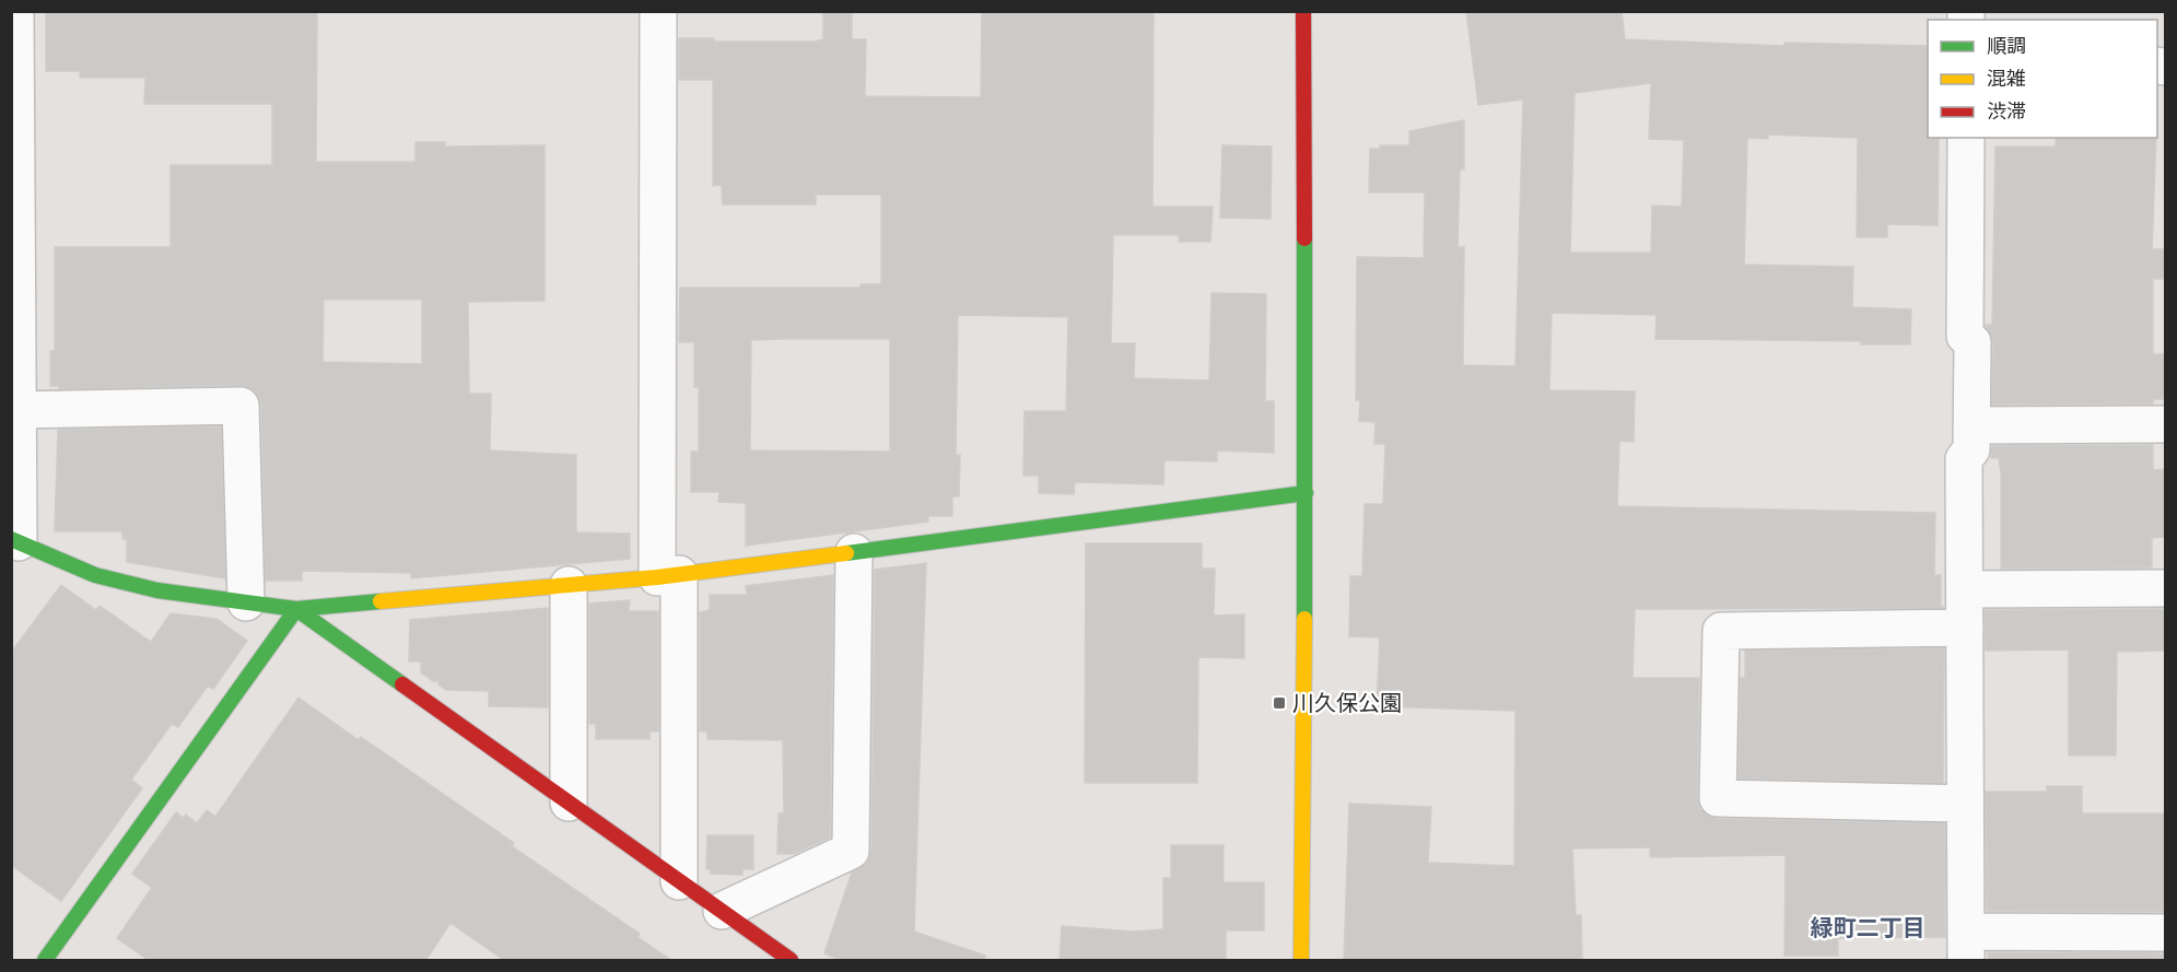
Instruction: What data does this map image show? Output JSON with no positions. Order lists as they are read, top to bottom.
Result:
{
  "districts": ["緑町二丁目"],
  "places": {
    "transit": ["川久保公園"]
  },
  "legend": ["順調", "混雑", "渋滞"]
}
